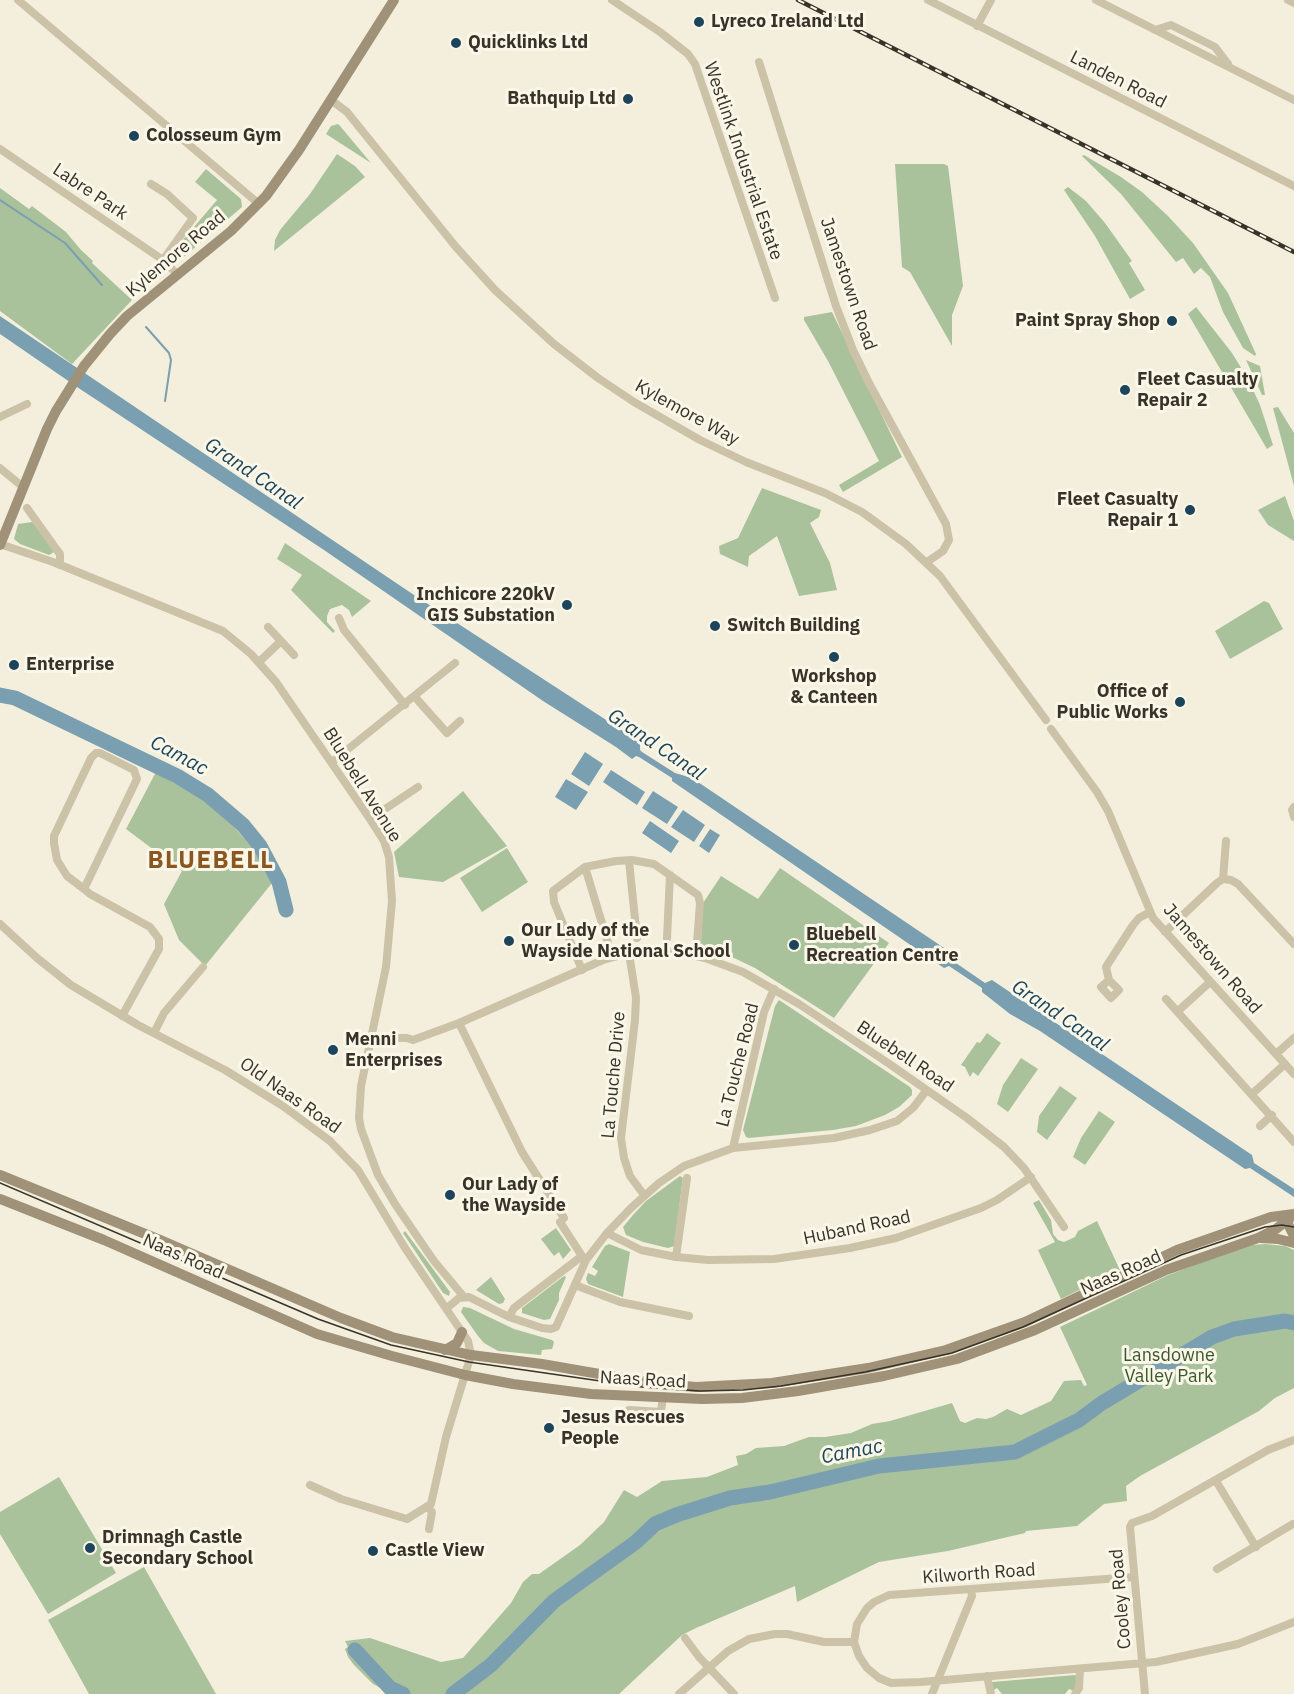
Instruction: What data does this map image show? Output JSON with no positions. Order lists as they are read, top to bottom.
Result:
{
  "streets": {
    "main road": ["Kylemore Road", "Naas Road"],
    "street": [
      "Landen Road",
      "Westlink Industrial Estate",
      "Labre Park",
      "Jamestown Road",
      "Kylemore Way",
      "Bluebell Avenue",
      "Bluebell Road",
      "La Touche Road",
      "La Touche Drive",
      "Old Naas Road",
      "Huband Road",
      "Kilworth Road",
      "Cooley Road"
    ]
  },
  "crossings": [
    ["Labre Park", "Kylemore Road"],
    ["Kylemore Road", "Kylemore Way"],
    ["Kylemore Road", "Bluebell Avenue"],
    ["Jamestown Road", "Kylemore Way"],
    ["Bluebell Avenue", "Bluebell Road"],
    ["Bluebell Avenue", "La Touche Road"],
    ["Bluebell Road", "La Touche Road"],
    ["Bluebell Road", "La Touche Drive"],
    ["Bluebell Road", "Huband Road"],
    ["La Touche Road", "La Touche Drive"],
    ["La Touche Road", "Huband Road"],
    ["Old Naas Road", "Naas Road"],
    ["Kilworth Road", "Cooley Road"]
  ],
  "districts": ["BLUEBELL"],
  "water": ["Grand Canal", "Camac"],
  "parks": ["Lansdowne Valley Park"],
  "places": [
    "Lyreco Ireland Ltd",
    "Quicklinks Ltd",
    "Bathquip Ltd",
    "Colosseum Gym",
    "Paint Spray Shop",
    "Fleet Casualty Repair 2",
    "Fleet Casualty Repair 1",
    "Inchicore 220kV GIS Substation",
    "Switch Building",
    "Workshop & Canteen",
    "Enterprise",
    "Office of Public Works",
    "Our Lady of the Wayside National School",
    "Bluebell Recreation Centre",
    "Menni Enterprises",
    "Our Lady of the Wayside",
    "Jesus Rescues People",
    "Drimnagh Castle Secondary School",
    "Castle View"
  ]
}
